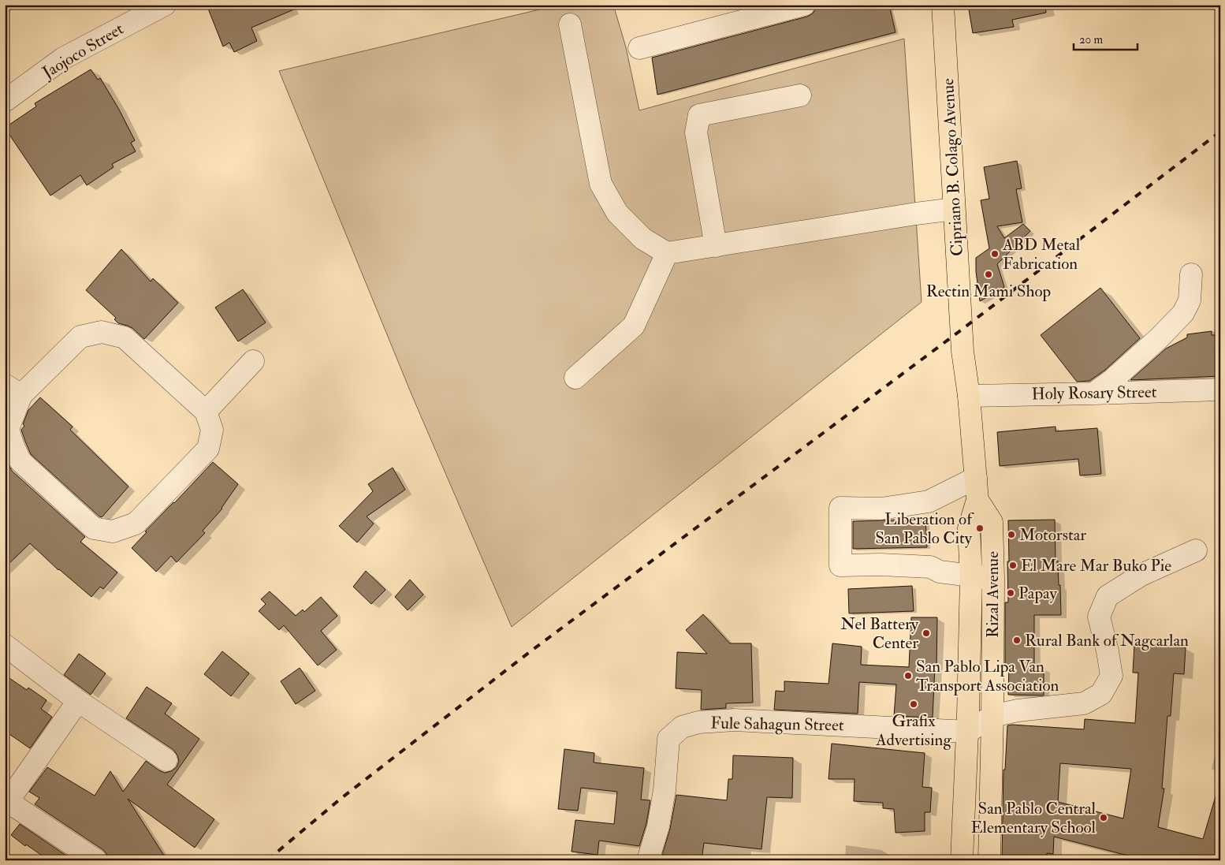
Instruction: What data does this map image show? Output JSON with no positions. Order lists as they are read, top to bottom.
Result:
{
  "streets": {
    "main road": ["Cipriano B. Colago Avenue", "Rizal Avenue"],
    "street": ["Jaojoco Street", "Holy Rosary Street", "Fule Sahagun Street"]
  },
  "crossings": [
    ["Cipriano B. Colago Avenue", "Rizal Avenue"],
    ["Holy Rosary Street", "Rizal Avenue"],
    ["Rizal Avenue", "Fule Sahagun Street"]
  ],
  "places": [
    "ABD Metal Fabrication",
    "Rectin Mami Shop",
    "Liberation of San Pablo City",
    "Motorstar",
    "El Mare Mar Buko Pie",
    "Papay",
    "Nel Battery Center",
    "Rural Bank of Nagcarlan",
    "San Pablo Lipa Van Transport Association",
    "Grafix Advertising",
    "San Pablo Central Elementary School"
  ],
  "scale_bar": "20 m"
}
